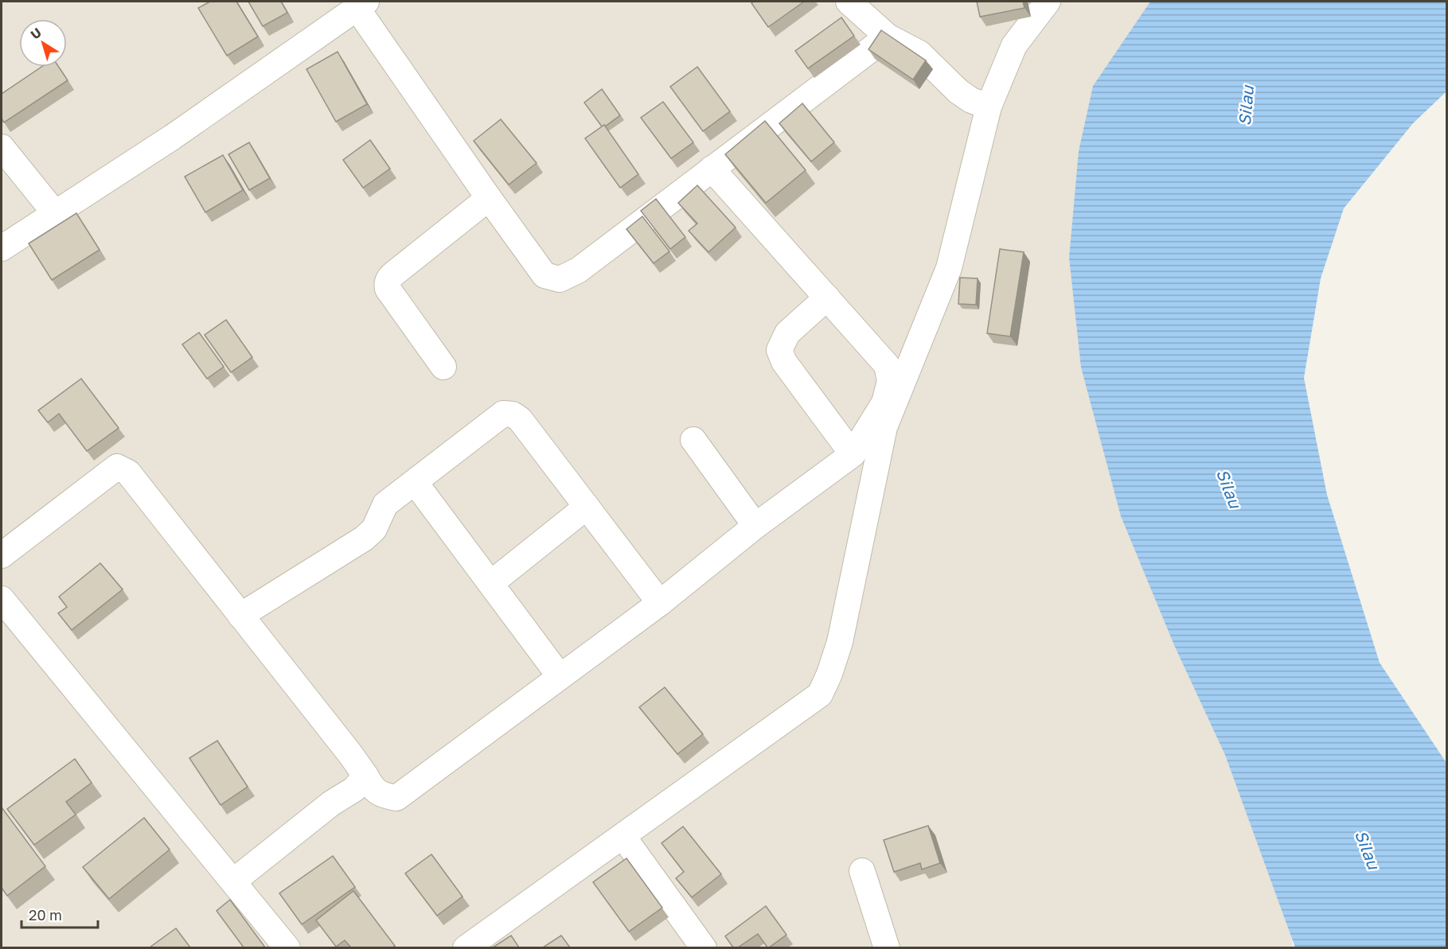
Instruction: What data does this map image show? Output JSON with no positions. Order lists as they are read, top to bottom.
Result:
{
  "water": ["Silau"],
  "scale_bar": "20 m",
  "north": "top left"
}
